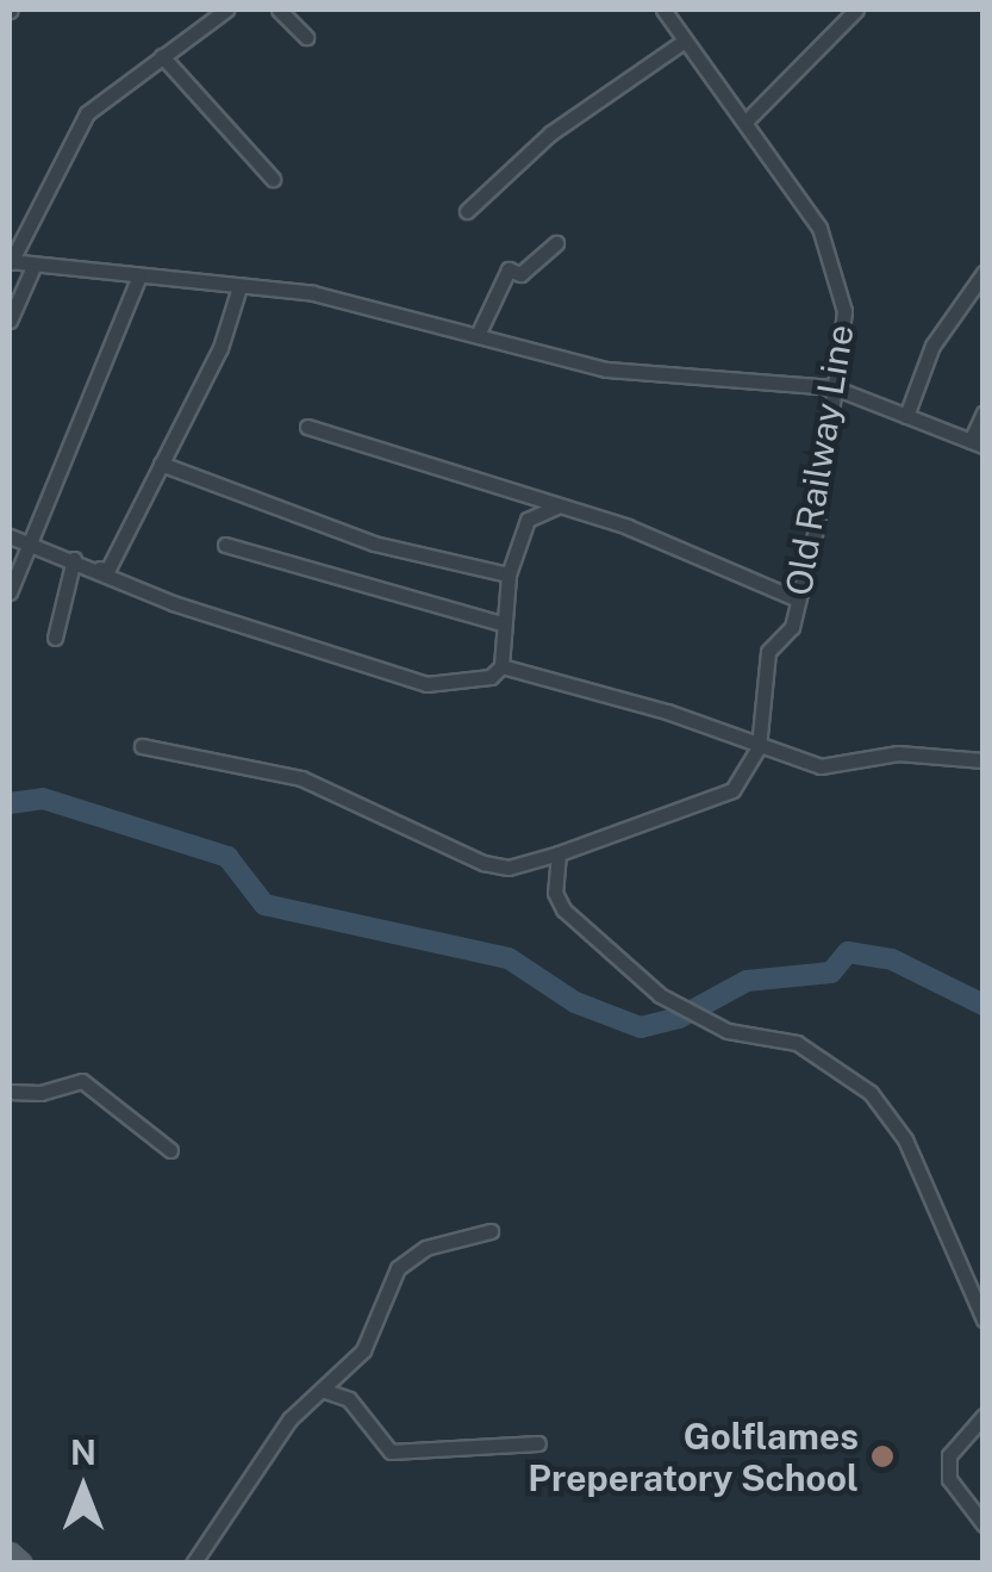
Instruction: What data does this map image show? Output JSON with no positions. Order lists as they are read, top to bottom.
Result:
{
  "streets": {
    "street": ["Old Railway Line"]
  },
  "places": ["Golflames Preperatory School"],
  "north": "top"
}
